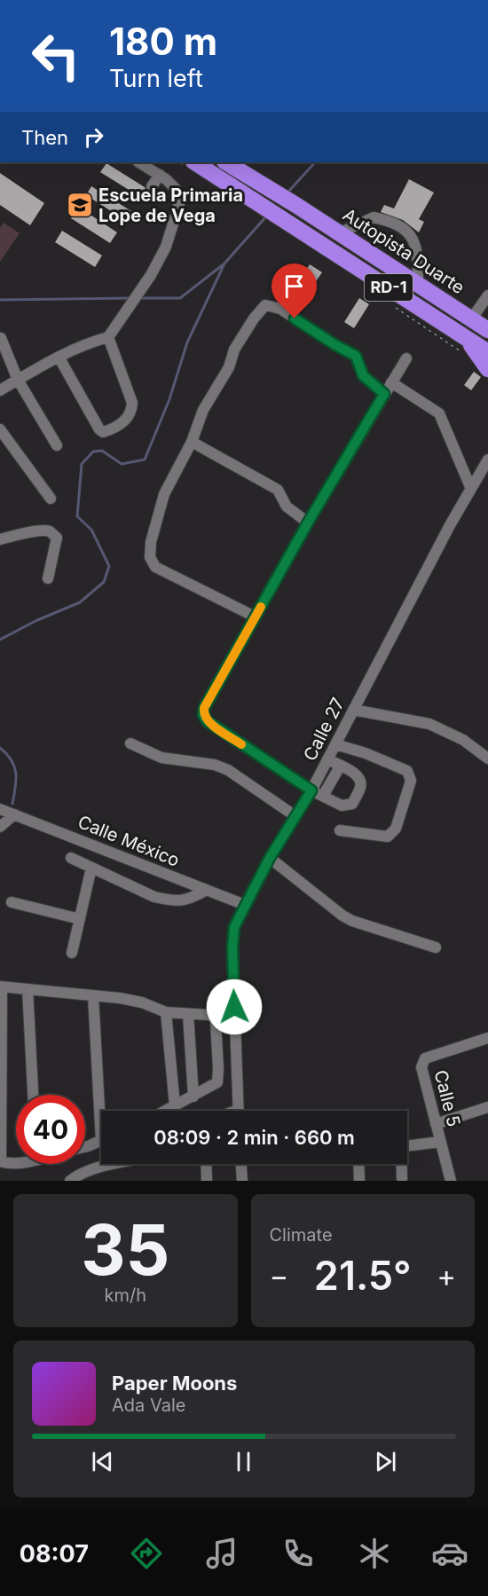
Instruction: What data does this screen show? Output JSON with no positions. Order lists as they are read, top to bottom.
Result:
{
  "streets": {
    "highway": ["Autopista Duarte", "RD-1"],
    "street": ["Calle 27", "Calle México", "Calle 5"]
  },
  "crossings": [
    ["Calle 27", "Calle México"]
  ],
  "places": {
    "school or university": ["Escuela Primaria Lope de Vega"]
  },
  "page": {
    "turn": ["180 m", "Turn left"],
    "then": "Then",
    "limit": "40",
    "trip": "08:09 · 2 min · 660 m",
    "tile": [
      ["35", "km/h"],
      "Climate"
    ],
    "heat": ["−", "21.5°", "+"],
    "song": ["Paper Moons", "Ada Vale"],
    "tabs": "08:07"
  }
}
